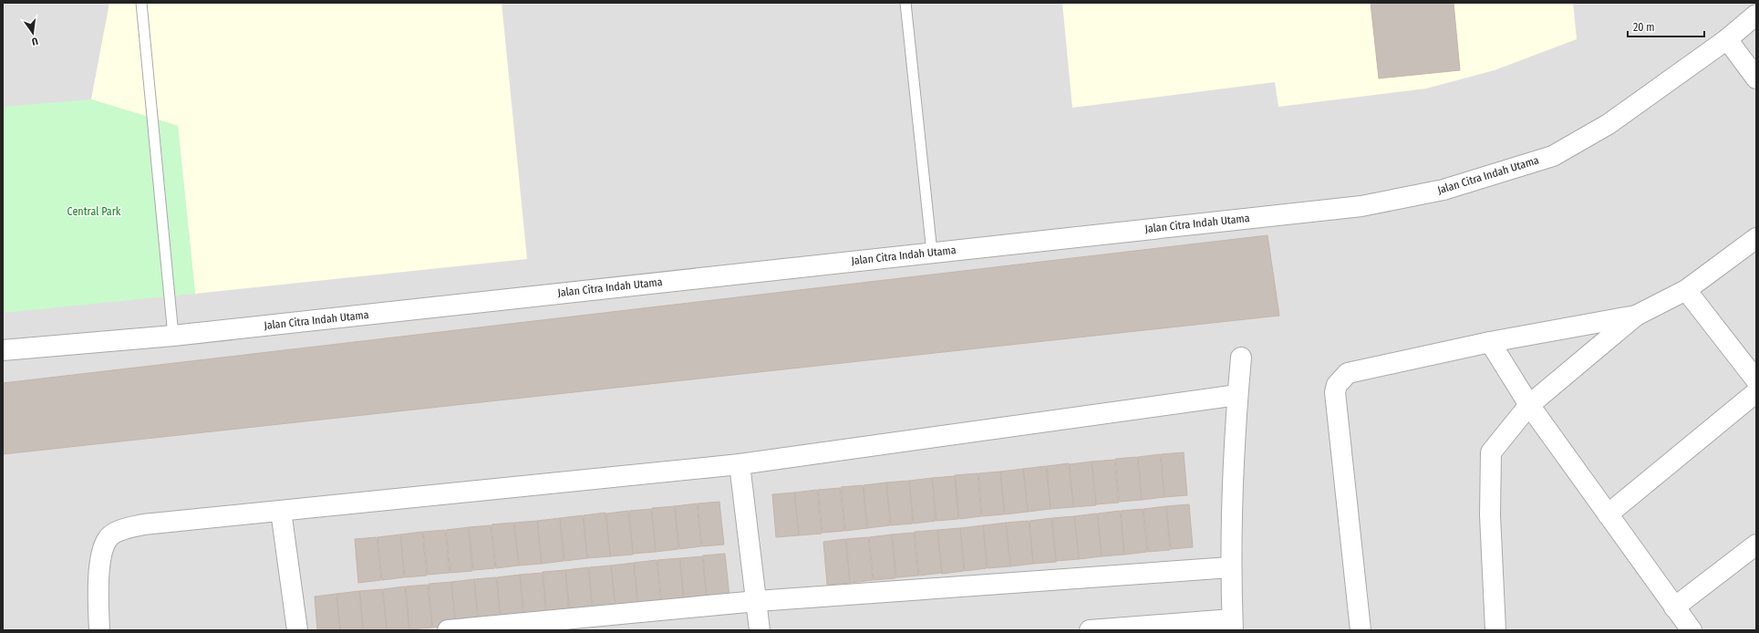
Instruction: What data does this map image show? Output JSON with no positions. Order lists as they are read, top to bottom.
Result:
{
  "streets": {
    "street": ["Jalan Citra Indah Utama"]
  },
  "parks": ["Central Park"],
  "scale_bar": "20 m",
  "north": "bottom"
}
